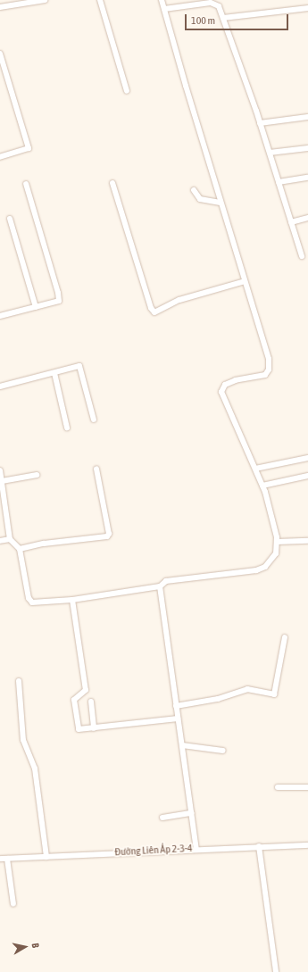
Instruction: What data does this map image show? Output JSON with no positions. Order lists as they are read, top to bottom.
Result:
{
  "streets": {
    "street": ["Đường Liên Ấp 2-3-4"]
  },
  "scale_bar": "100 m",
  "north": "right"
}
